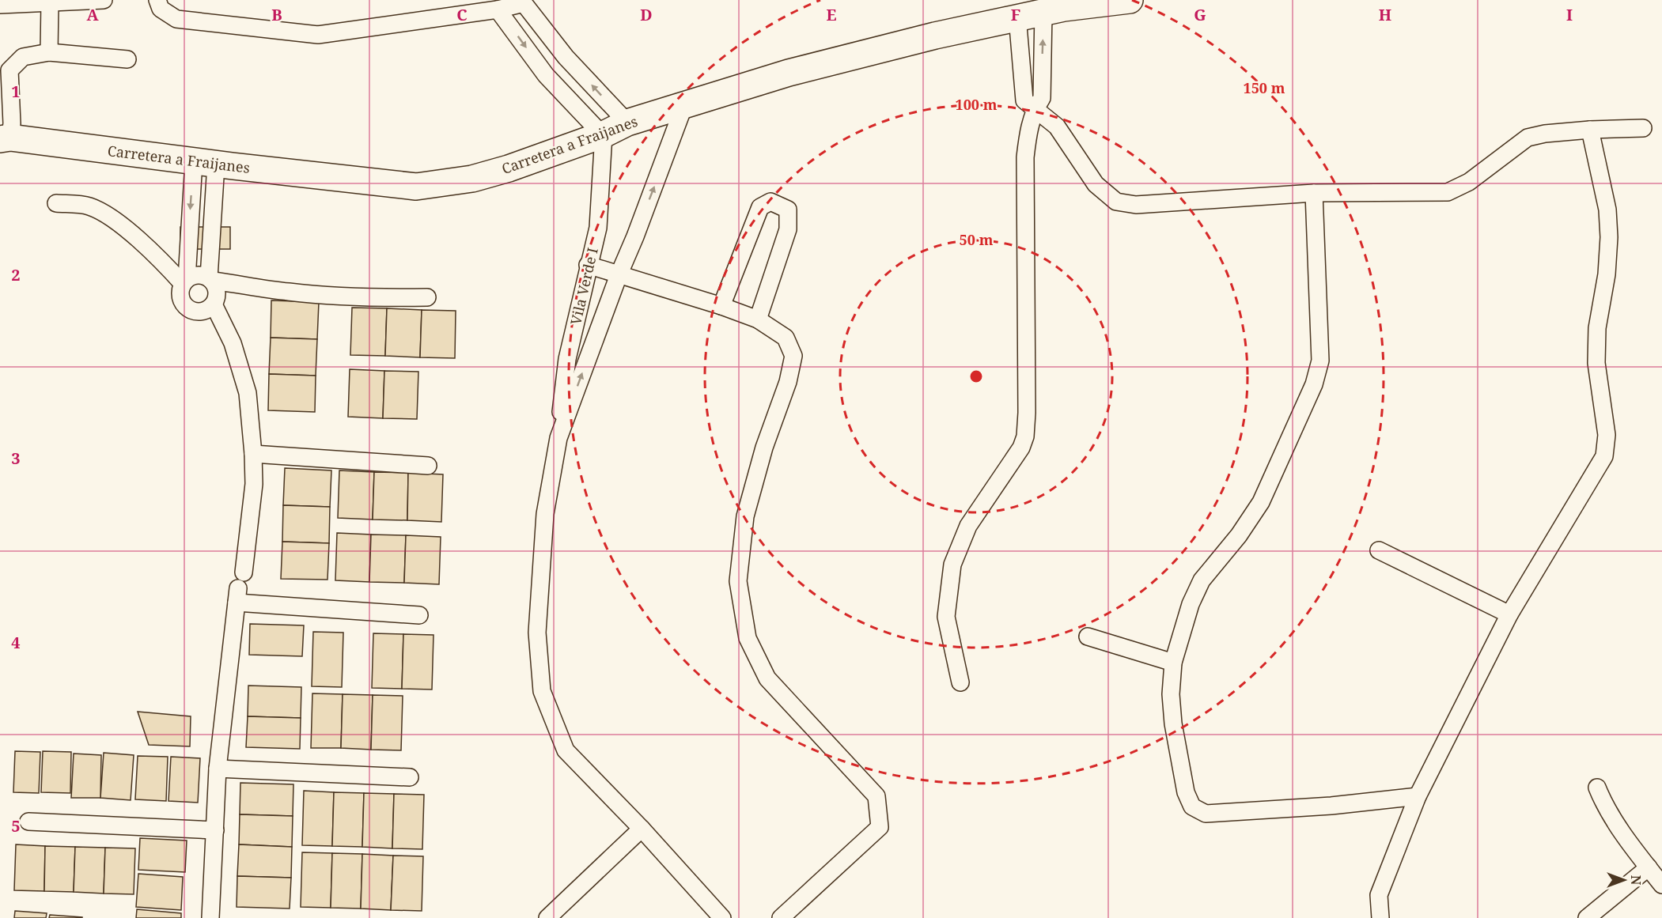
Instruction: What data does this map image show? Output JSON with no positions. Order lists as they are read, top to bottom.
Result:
{
  "streets": {
    "main road": ["Carretera a Fraijanes"],
    "street": ["Vila Verde I"]
  },
  "crossings": [
    ["Carretera a Fraijanes", "Vila Verde I"]
  ],
  "north": "right",
  "grid": {
    "columns": [
      "A",
      "B",
      "C",
      "D",
      "E",
      "F",
      "G",
      "H",
      "I"
    ],
    "rows": [
      "1",
      "2",
      "3",
      "4",
      "5"
    ]
  },
  "rings": ["150 m", "100 m", "50 m"]
}
